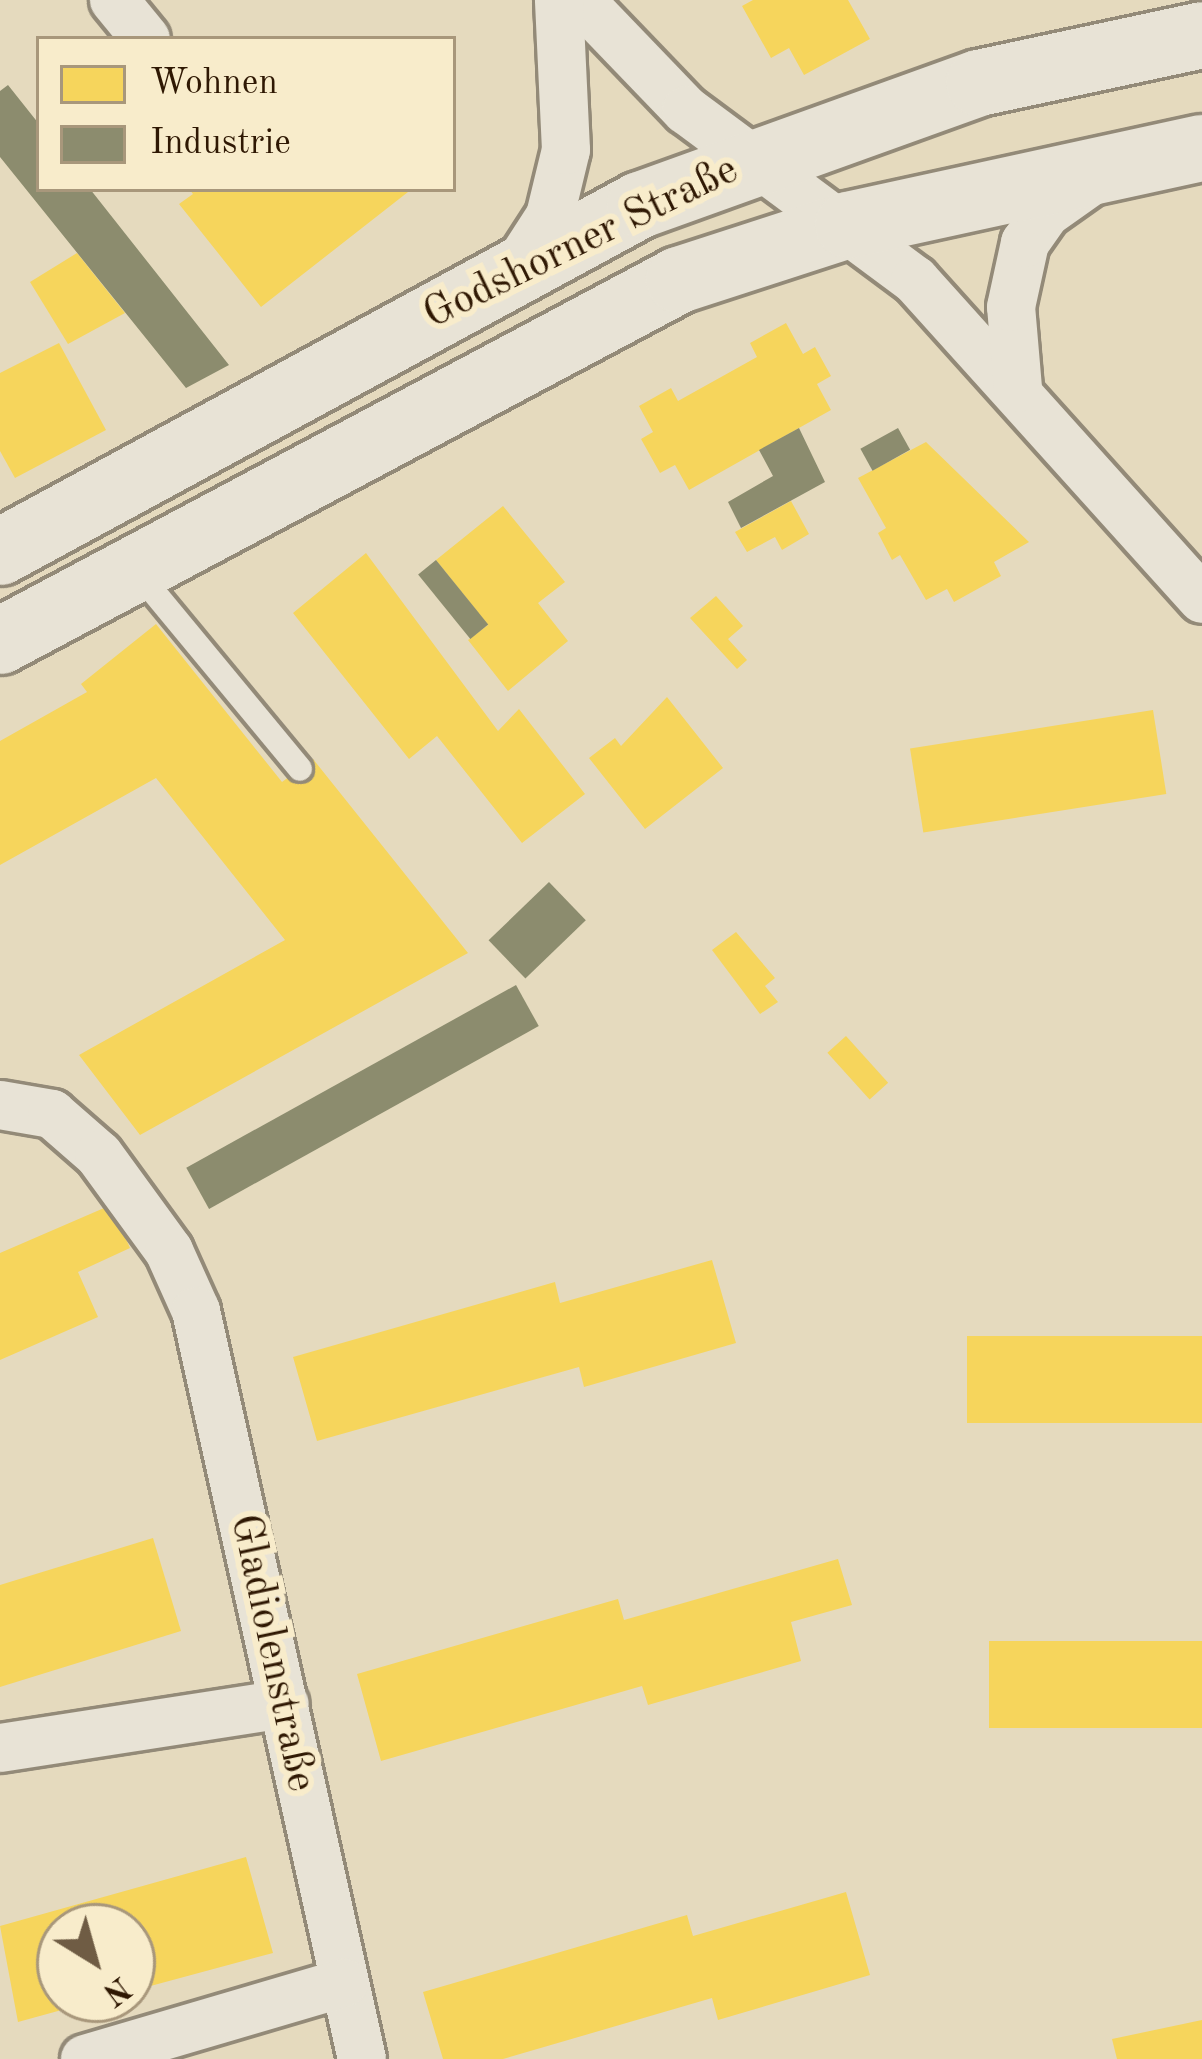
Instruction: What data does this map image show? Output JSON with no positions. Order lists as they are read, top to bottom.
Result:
{
  "streets": {
    "main road": ["Godshorner Straße"],
    "street": ["Gladiolenstraße"]
  },
  "legend": ["Wohnen", "Industrie"],
  "north": "bottom right"
}
